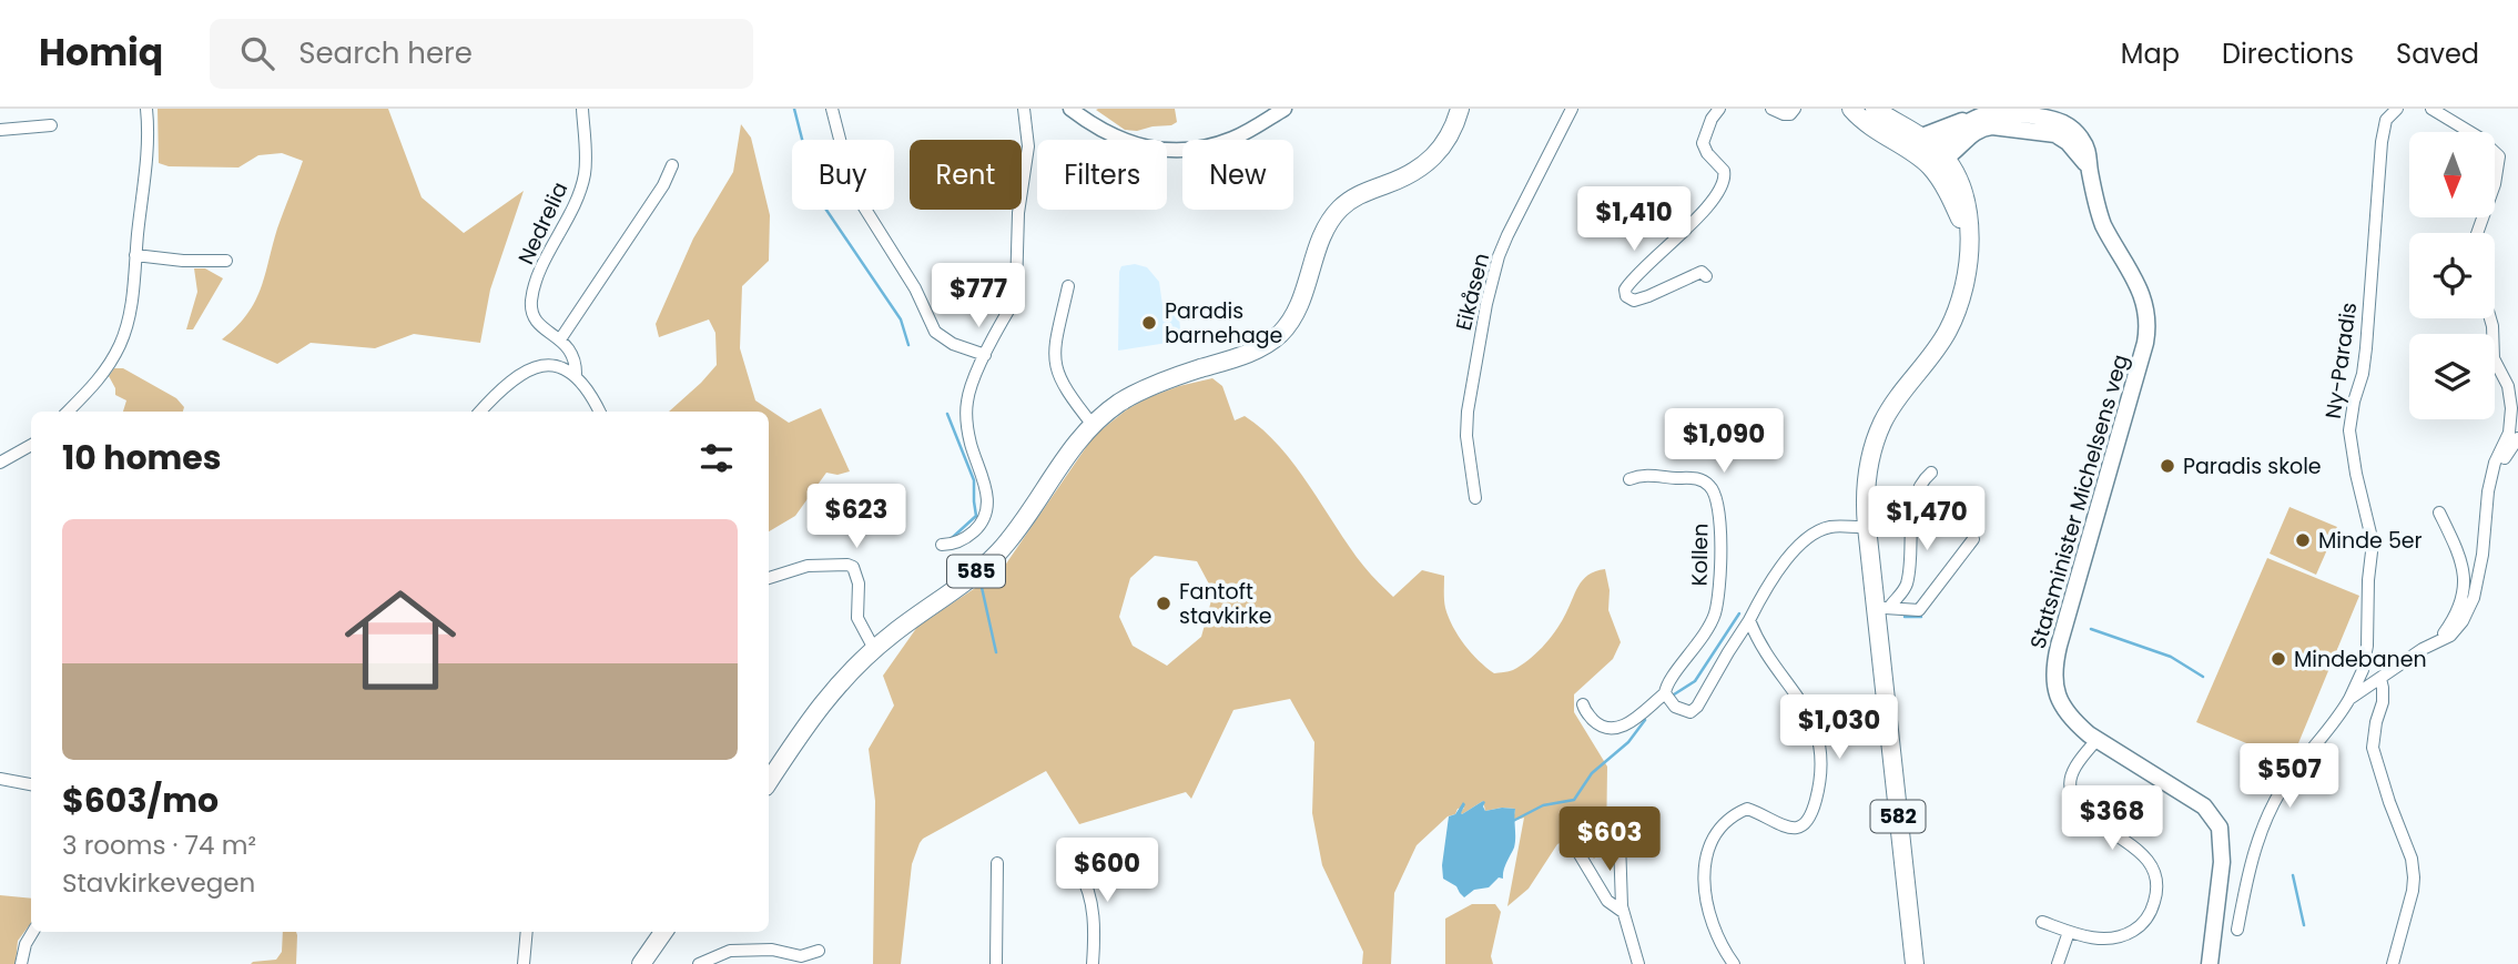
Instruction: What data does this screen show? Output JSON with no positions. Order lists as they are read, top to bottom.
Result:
{
  "streets": {
    "main road": ["Statsminister Michelsens veg", "585", "582"],
    "street": [
      "Nedrelia",
      "Eikåsen",
      "Ny-Paradis",
      "Kollen"
    ]
  },
  "places": [
    "Paradis barnehage",
    "Paradis skole",
    "Minde 5er",
    "Fantoft stavkirke",
    "Mindebanen"
  ],
  "north": "bottom",
  "page": {
    "header": "Homiq",
    "search": "Search here",
    "nav": ["Map", "Directions", "Saved"],
    "chip": [
      "Buy",
      "Rent",
      "Filters",
      "New"
    ],
    "price": [
      "$1,410",
      "$777",
      "$1,090",
      "$623",
      "$1,470",
      "$1,030",
      "$507",
      "$368",
      "$603",
      "$600"
    ],
    "heading": "10 homes",
    "list": [
      {
        "name": "$603/mo",
        "note": "3 rooms · 74 m² · Stavkirkevegen"
      }
    ]
  }
}
